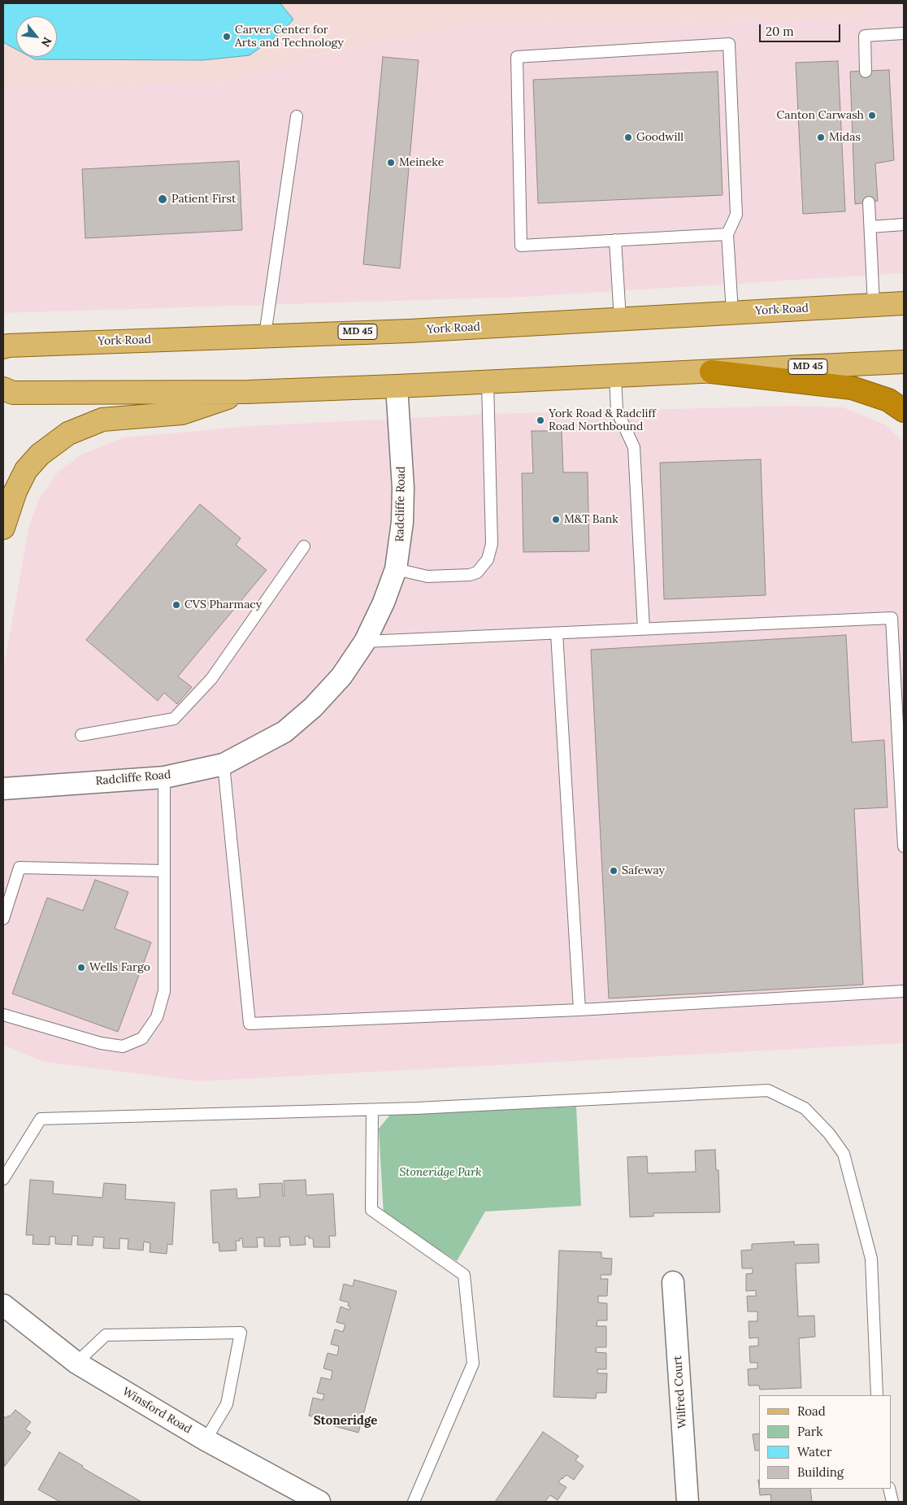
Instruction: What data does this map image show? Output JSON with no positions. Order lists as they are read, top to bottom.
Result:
{
  "streets": {
    "main road": ["York Road", "MD 45"],
    "street": ["Radcliffe Road", "Wilfred Court", "Winsford Road"]
  },
  "crossings": [
    ["MD 45", "Radcliffe Road"]
  ],
  "districts": ["Stoneridge"],
  "parks": ["Stoneridge Park"],
  "places": [
    "Carver Center for Arts and Technology",
    "Canton Carwash",
    "Goodwill",
    "Midas",
    "Meineke",
    "Patient First",
    "York Road & Radcliff Road Northbound",
    "M&T Bank",
    "CVS Pharmacy",
    "Safeway",
    "Wells Fargo"
  ],
  "legend": [
    "Road",
    "Park",
    "Water",
    "Building"
  ],
  "scale_bar": "20 m",
  "north": "bottom right"
}
